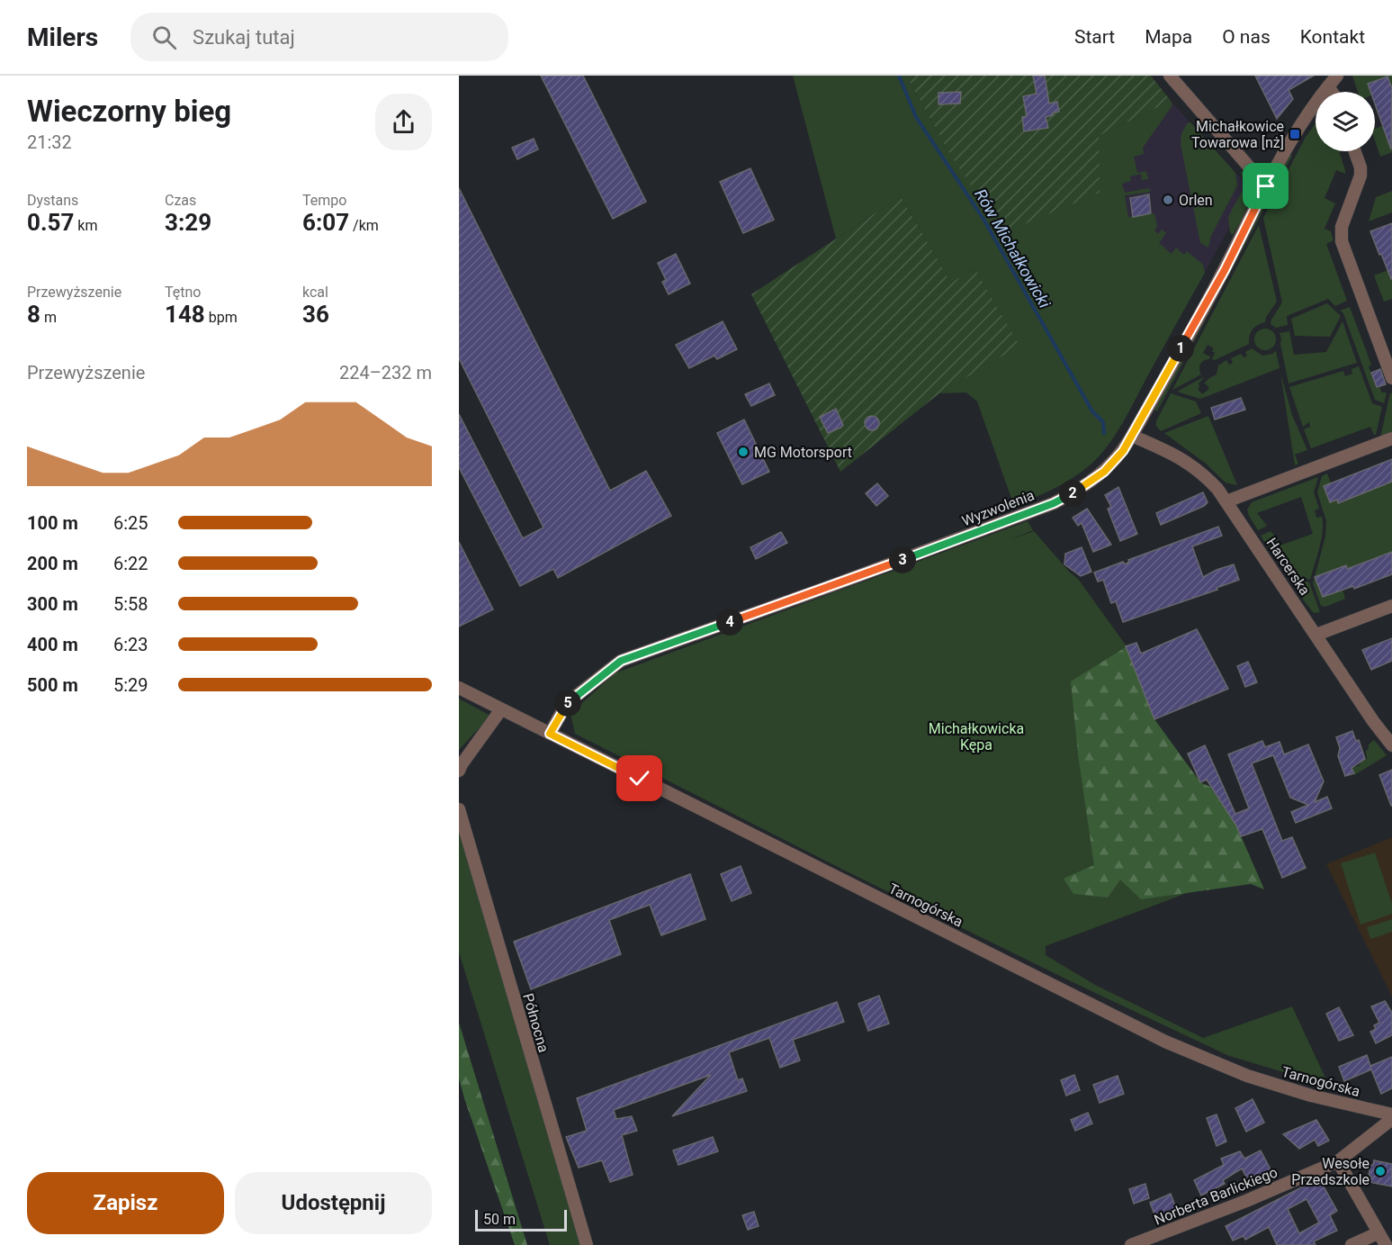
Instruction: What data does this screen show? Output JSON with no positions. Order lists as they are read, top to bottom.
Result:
{
  "streets": {
    "street": [
      "Wyzwolenia",
      "Harcerska",
      "Tarnogórska",
      "Północna",
      "Norberta Barlickiego"
    ]
  },
  "crossings": [
    ["Wyzwolenia", "Harcerska"],
    ["Wyzwolenia", "Tarnogórska"]
  ],
  "water": ["Rów Michałkowicki"],
  "parks": ["Michałkowicka Kępa"],
  "places": {
    "transit": ["Michałkowice Towarowa [nż]"],
    "other": ["Orlen", "MG Motorsport", "Wesołe Przedszkole"]
  },
  "scale_bar": "50 m",
  "page": {
    "header": "Milers",
    "search": "Szukaj tutaj",
    "nav": [
      "Start",
      "Mapa",
      "O nas",
      "Kontakt"
    ],
    "heading": ["Wieczorny bieg", "21:32"],
    "stats": [
      ["Dystans", "0.57 km"],
      ["Czas", "3:29"],
      ["Tempo", "6:07 /km"],
      ["Przewyższenie", "8 m"],
      ["Tętno", "148 bpm"],
      ["kcal", "36"]
    ],
    "pins": [
      "1",
      "2",
      "3",
      "4",
      "5"
    ],
    "chart": ["Przewyższenie", "224–232 m"],
    "list": [
      {
        "name": "100 m",
        "note": "6:25"
      },
      {
        "name": "200 m",
        "note": "6:22"
      },
      {
        "name": "300 m",
        "note": "5:58"
      },
      {
        "name": "400 m",
        "note": "6:23"
      },
      {
        "name": "500 m",
        "note": "5:29"
      }
    ],
    "buttons": ["Zapisz", "Udostępnij"],
    "scale": "50 m"
  }
}
